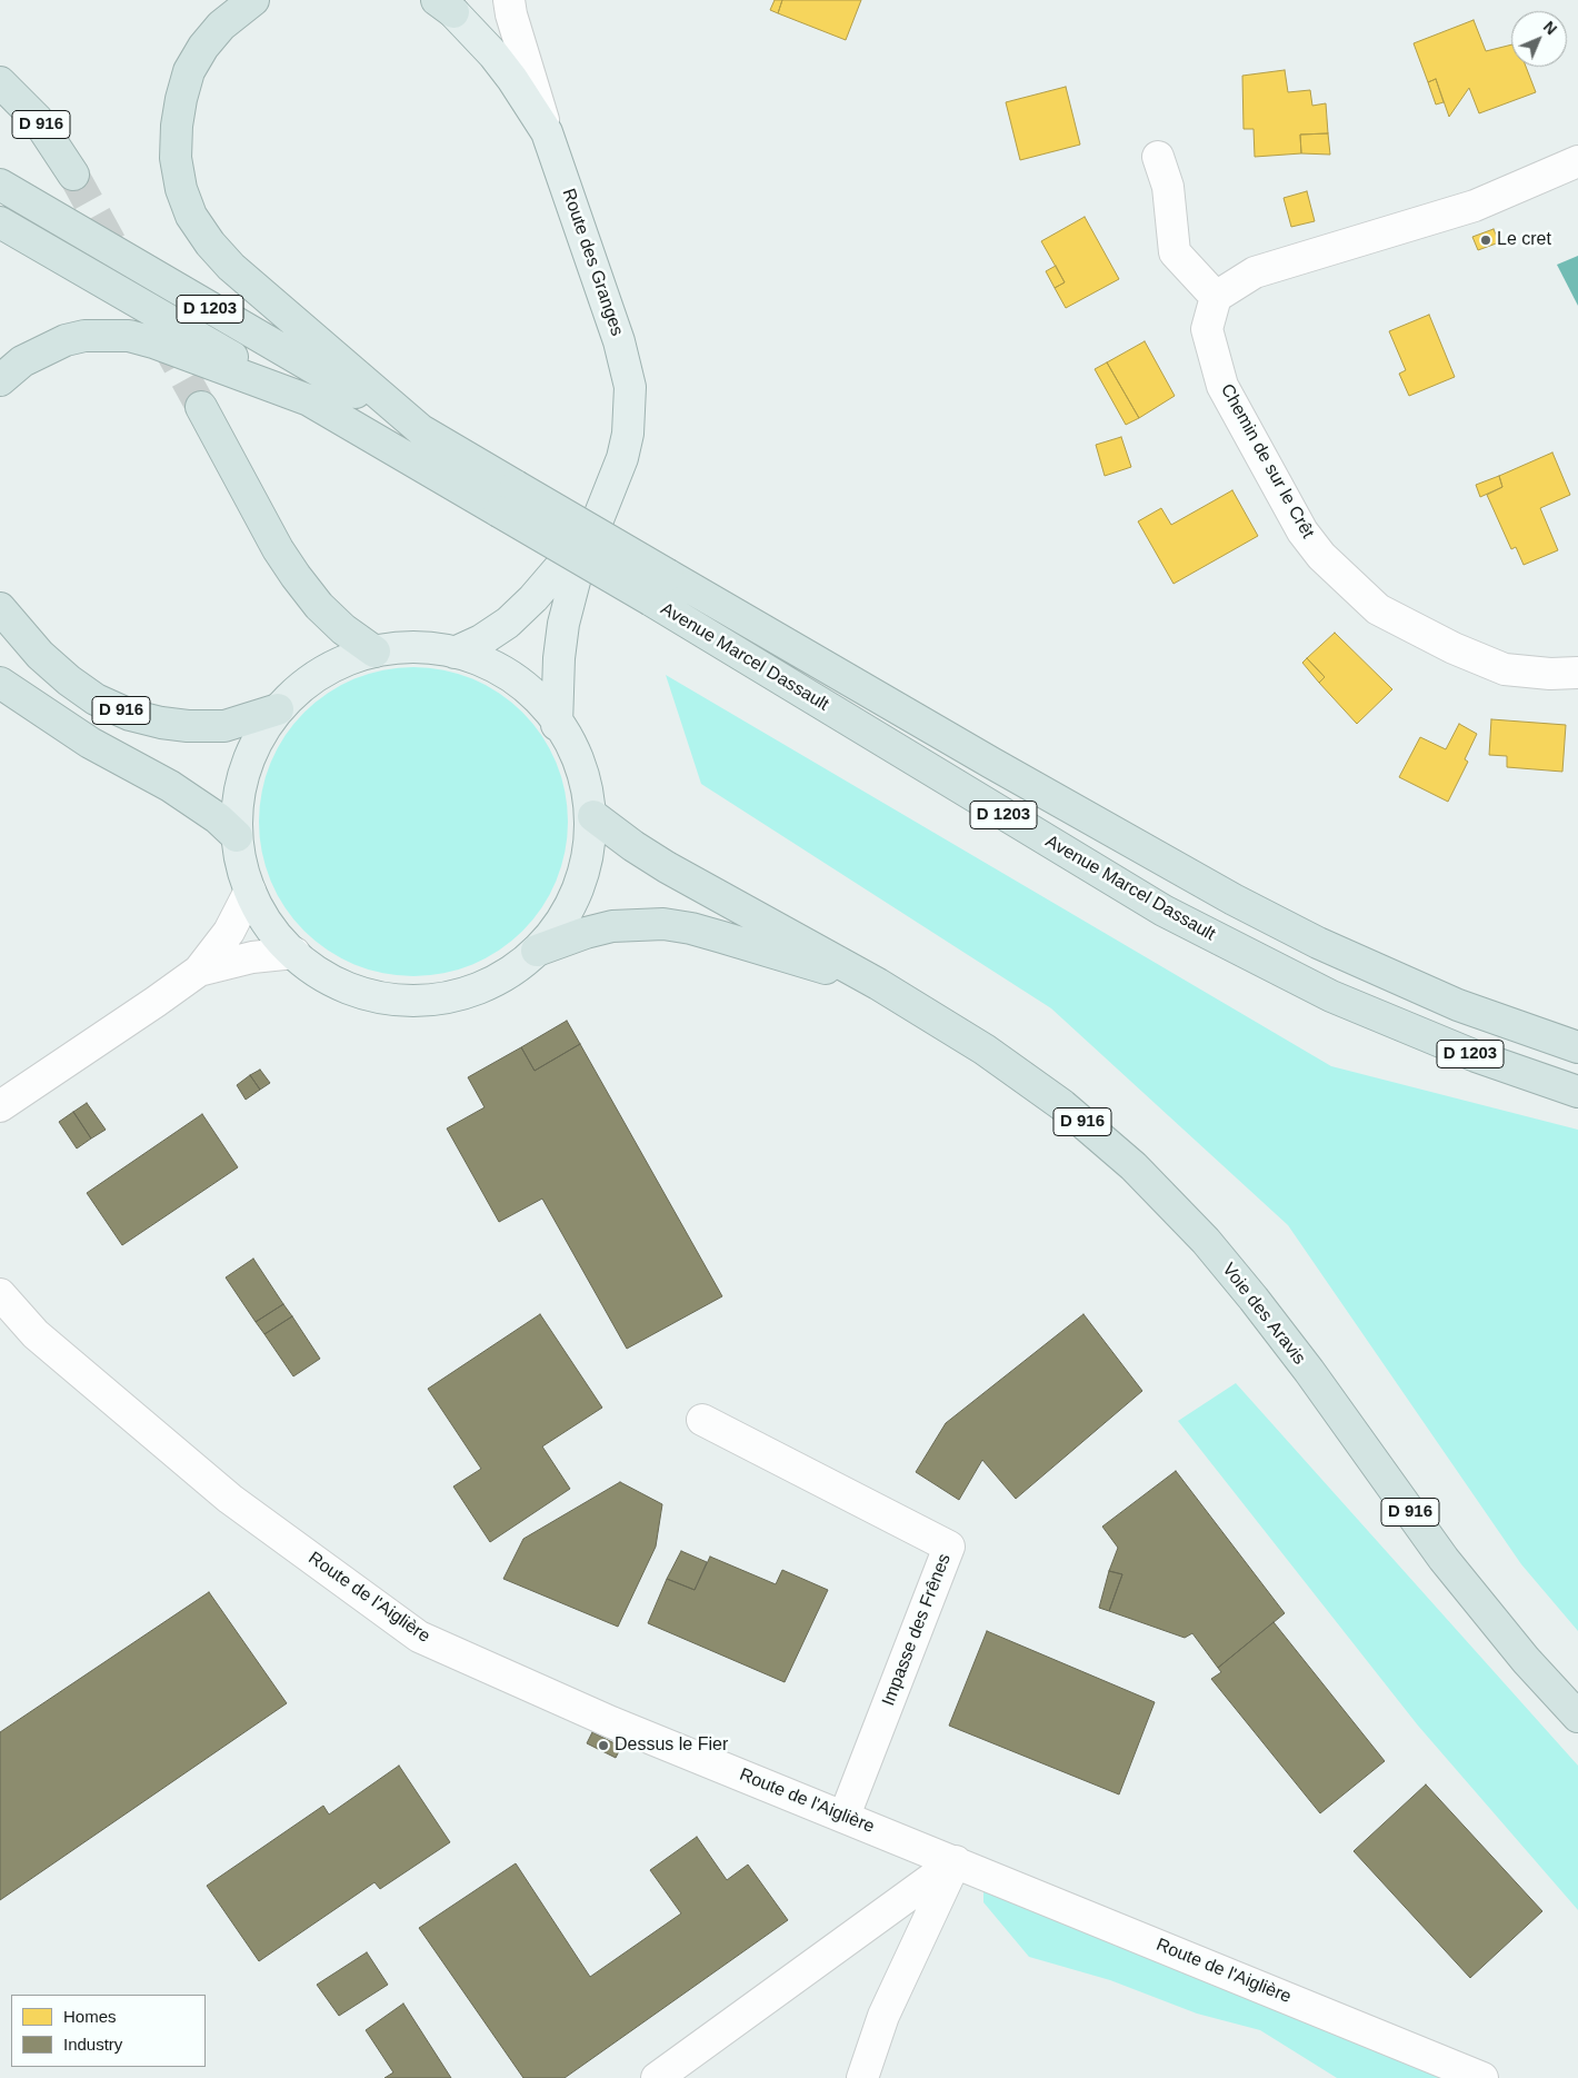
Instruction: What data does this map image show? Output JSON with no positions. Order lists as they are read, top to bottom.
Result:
{
  "streets": {
    "highway": [
      "D 916",
      "D 1203",
      "Avenue Marcel Dassault",
      "Voie des Aravis"
    ],
    "main road": ["Route des Granges"],
    "street": ["Chemin de sur le Crêt", "Route de l'Aiglière", "Impasse des Frênes"]
  },
  "crossings": [
    ["D 916", "Voie des Aravis"],
    ["D 1203", "Avenue Marcel Dassault"],
    ["Route de l'Aiglière", "Impasse des Frênes"]
  ],
  "places": ["Le cret", "Dessus le Fier"],
  "legend": ["Homes", "Industry"],
  "north": "top right"
}
